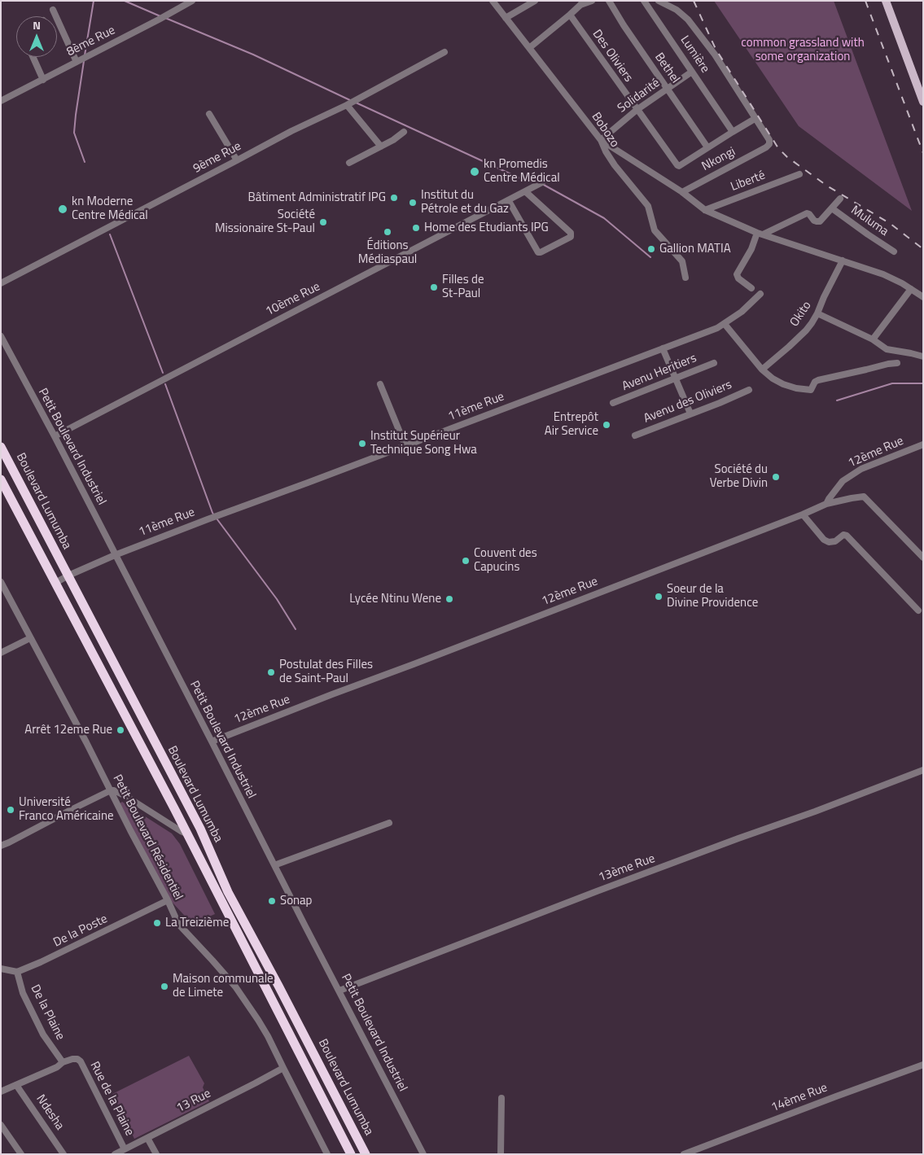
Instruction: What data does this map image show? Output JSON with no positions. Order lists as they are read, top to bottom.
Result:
{
  "streets": {
    "highway": ["Boulevard Lumumba"],
    "street": [
      "8ème Rue",
      "Lumière",
      "Des Oliviers",
      "Bethel",
      "Solidarité",
      "Bobozo",
      "9ème Rue",
      "Nkongi",
      "Liberté",
      "Muluma",
      "10ème Rue",
      "Okito",
      "Avenu Heritiers",
      "Avenu des Oliviers",
      "11ème Rue",
      "Petit Boulevard Industriel",
      "12ème Rue",
      "Petit Boulevard Résidentiel",
      "13ème Rue",
      "De la Poste",
      "De la Plaine",
      "14ème Rue",
      "Rue de la Plaine",
      "13 Rue",
      "Ndesha"
    ]
  },
  "crossings": [
    ["Lumière", "Solidarité"],
    ["Des Oliviers", "Solidarité"],
    ["Bethel", "Solidarité"],
    ["Solidarité", "Bobozo"],
    ["10ème Rue", "Petit Boulevard Industriel"],
    ["11ème Rue", "Petit Boulevard Industriel"],
    ["11ème Rue", "Boulevard Lumumba"],
    ["Petit Boulevard Industriel", "12ème Rue"],
    ["Petit Boulevard Industriel", "13ème Rue"],
    ["Petit Boulevard Résidentiel", "De la Poste"],
    ["Petit Boulevard Résidentiel", "13 Rue"],
    ["De la Poste", "De la Plaine"],
    ["De la Plaine", "Ndesha"],
    ["Rue de la Plaine", "13 Rue"],
    ["Rue de la Plaine", "Ndesha"]
  ],
  "parks": ["common grassland with some organization"],
  "places": [
    "kn Promedis Centre Médical",
    "Bâtiment Administratif IPG",
    "Institut du Pétrole et du Gaz",
    "kn Moderne Centre Médical",
    "Société Missionaire St-Paul",
    "Home des Etudiants IPG",
    "Éditions Médiaspaul",
    "Gallion MATIA",
    "Filles de St-Paul",
    "Entrepôt Air Service",
    "Institut Supérieur Technique Song Hwa",
    "Société du Verbe Divin",
    "Couvent des Capucins",
    "Soeur de la Divine Providence",
    "Lycée Ntinu Wene",
    "Postulat des Filles de Saint-Paul",
    "Arrêt 12eme Rue",
    "Université Franco Américaine",
    "Sonap",
    "La Treizième",
    "Maison communale de Limete"
  ],
  "north": "top"
}
